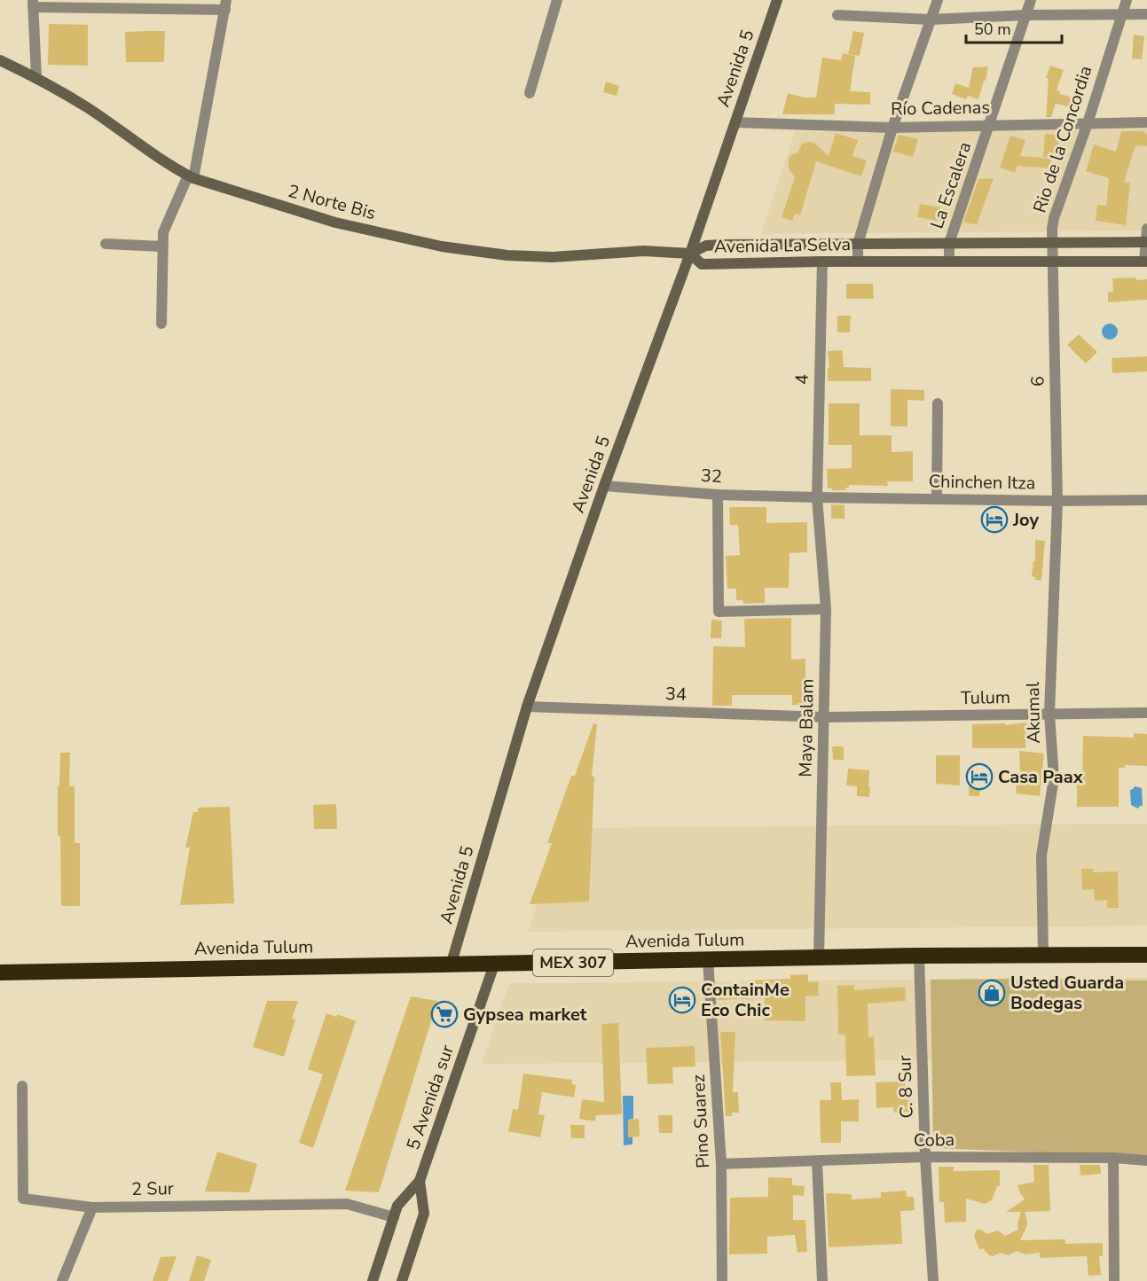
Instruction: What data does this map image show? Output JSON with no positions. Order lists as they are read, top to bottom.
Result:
{
  "streets": {
    "highway": ["Avenida Tulum", "MEX 307"],
    "street": [
      "Avenida 5",
      "Río Cadenas",
      "Rio de la Concordia",
      "La Escalera",
      "2 Norte Bis",
      "Avenida La Selva",
      "4",
      "6",
      "32",
      "Chinchen Itza",
      "34",
      "Tulum",
      "Akumal",
      "Maya Balam",
      "C. 8 Sur",
      "5 Avenida sur",
      "Pino Suarez",
      "Coba",
      "2 Sur"
    ]
  },
  "crossings": [
    ["Avenida 5", "Río Cadenas"],
    ["Avenida 5", "2 Norte Bis"],
    ["Avenida 5", "Avenida La Selva"],
    ["Avenida 5", "32"],
    ["Avenida 5", "34"],
    ["Avenida 5", "Avenida Tulum"],
    ["Río Cadenas", "Rio de la Concordia"],
    ["Río Cadenas", "La Escalera"],
    ["Rio de la Concordia", "Avenida La Selva"],
    ["Rio de la Concordia", "6"],
    ["La Escalera", "Avenida La Selva"],
    ["2 Norte Bis", "Avenida La Selva"],
    ["Avenida La Selva", "4"],
    ["Avenida La Selva", "6"],
    ["4", "32"],
    ["4", "Chinchen Itza"],
    ["4", "Maya Balam"],
    ["6", "Chinchen Itza"],
    ["6", "Akumal"],
    ["32", "Chinchen Itza"],
    ["32", "Maya Balam"],
    ["Chinchen Itza", "Akumal"],
    ["Chinchen Itza", "Maya Balam"],
    ["34", "Tulum"],
    ["34", "Maya Balam"],
    ["Tulum", "Akumal"],
    ["Tulum", "Maya Balam"],
    ["Akumal", "Avenida Tulum"],
    ["Maya Balam", "Avenida Tulum"],
    ["Avenida Tulum", "C. 8 Sur"],
    ["Avenida Tulum", "5 Avenida sur"],
    ["Avenida Tulum", "Pino Suarez"],
    ["C. 8 Sur", "Coba"],
    ["Pino Suarez", "Coba"]
  ],
  "places": {
    "hotel": ["Joy", "Casa Paax", "ContainMe Eco Chic"],
    "shop": ["Usted Guarda Bodegas"],
    "supermarket": ["Gypsea market"]
  },
  "scale_bar": "50 m"
}
